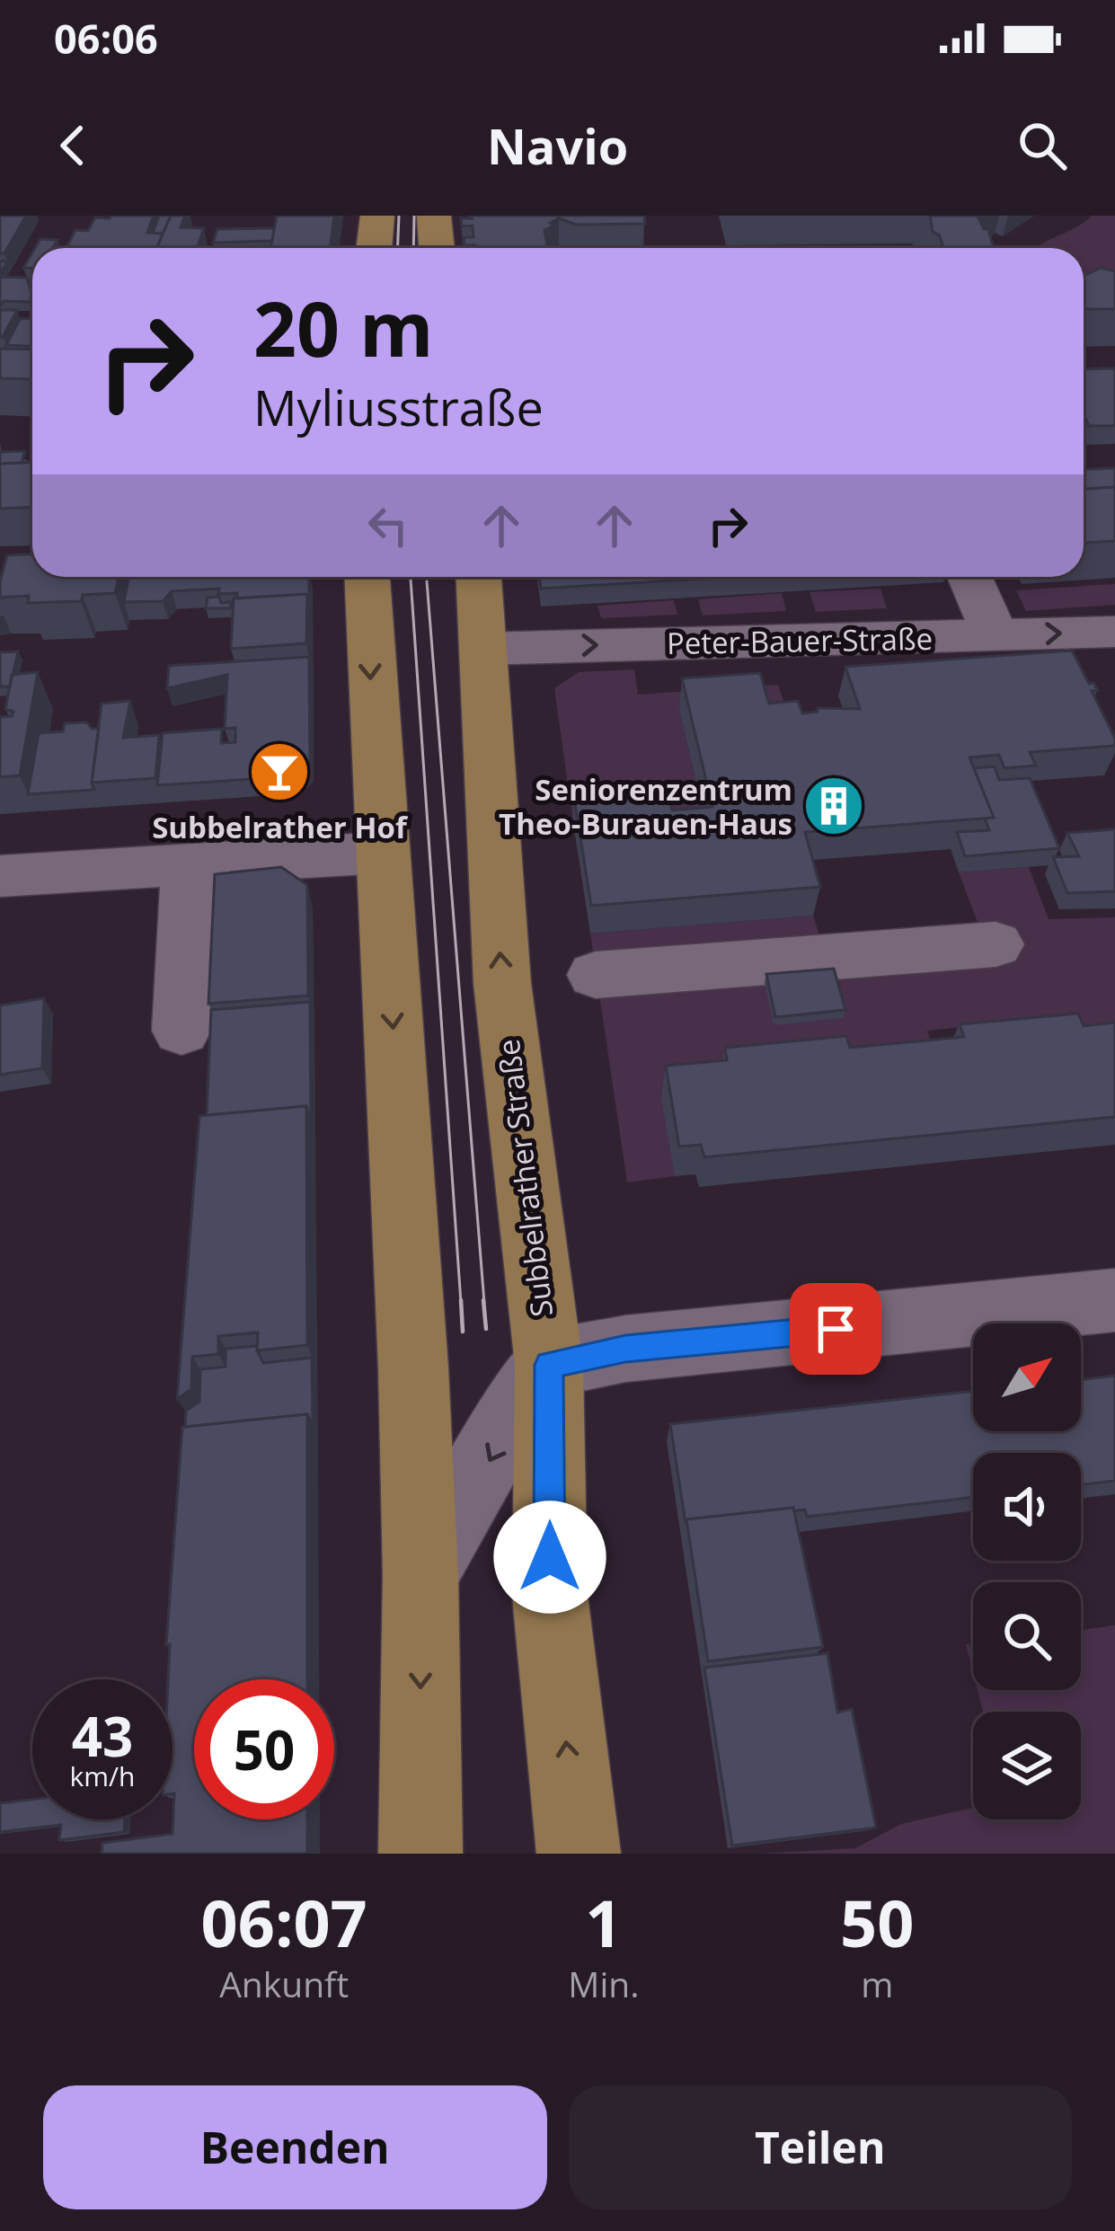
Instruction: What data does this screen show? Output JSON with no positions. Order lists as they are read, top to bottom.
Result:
{
  "streets": {
    "main road": ["Subbelrather Straße"],
    "street": ["Peter-Bauer-Straße"]
  },
  "crossings": [
    ["Peter-Bauer-Straße", "Subbelrather Straße"]
  ],
  "places": {
    "bar": ["Subbelrather Hof"],
    "building": ["Seniorenzentrum Theo-Burauen-Haus"]
  },
  "north": "top right",
  "page": {
    "status": "06:06",
    "header": "Navio",
    "turn": ["20 m", "Myliusstraße"],
    "speed": "43 km/h",
    "limit": "50",
    "eta": [
      "06:07",
      "Ankunft",
      "1",
      "Min.",
      "50",
      "m"
    ],
    "buttons": ["Beenden", "Teilen"]
  }
}
